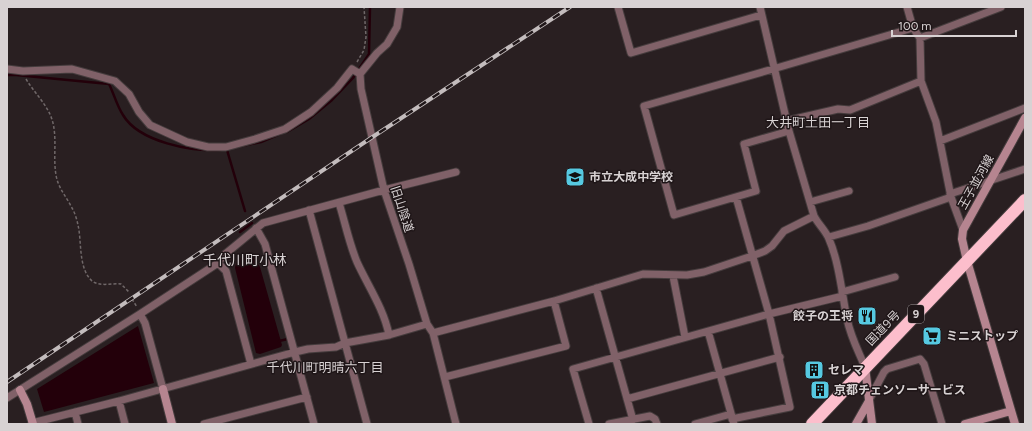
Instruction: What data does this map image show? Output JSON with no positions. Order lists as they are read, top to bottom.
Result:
{
  "streets": {
    "highway": ["9", "国道9号"],
    "street": ["王子並河線", "旧山陰道"]
  },
  "districts": ["大井町土田一丁目", "千代川町小林", "千代川町明晴六丁目"],
  "places": {
    "school or university": ["市立大成中学校"],
    "restaurant": ["餃子の王将"],
    "supermarket": ["ミニストップ"],
    "building": ["セレマ", "京都チェンソーサービス"]
  },
  "scale_bar": "100 m"
}
